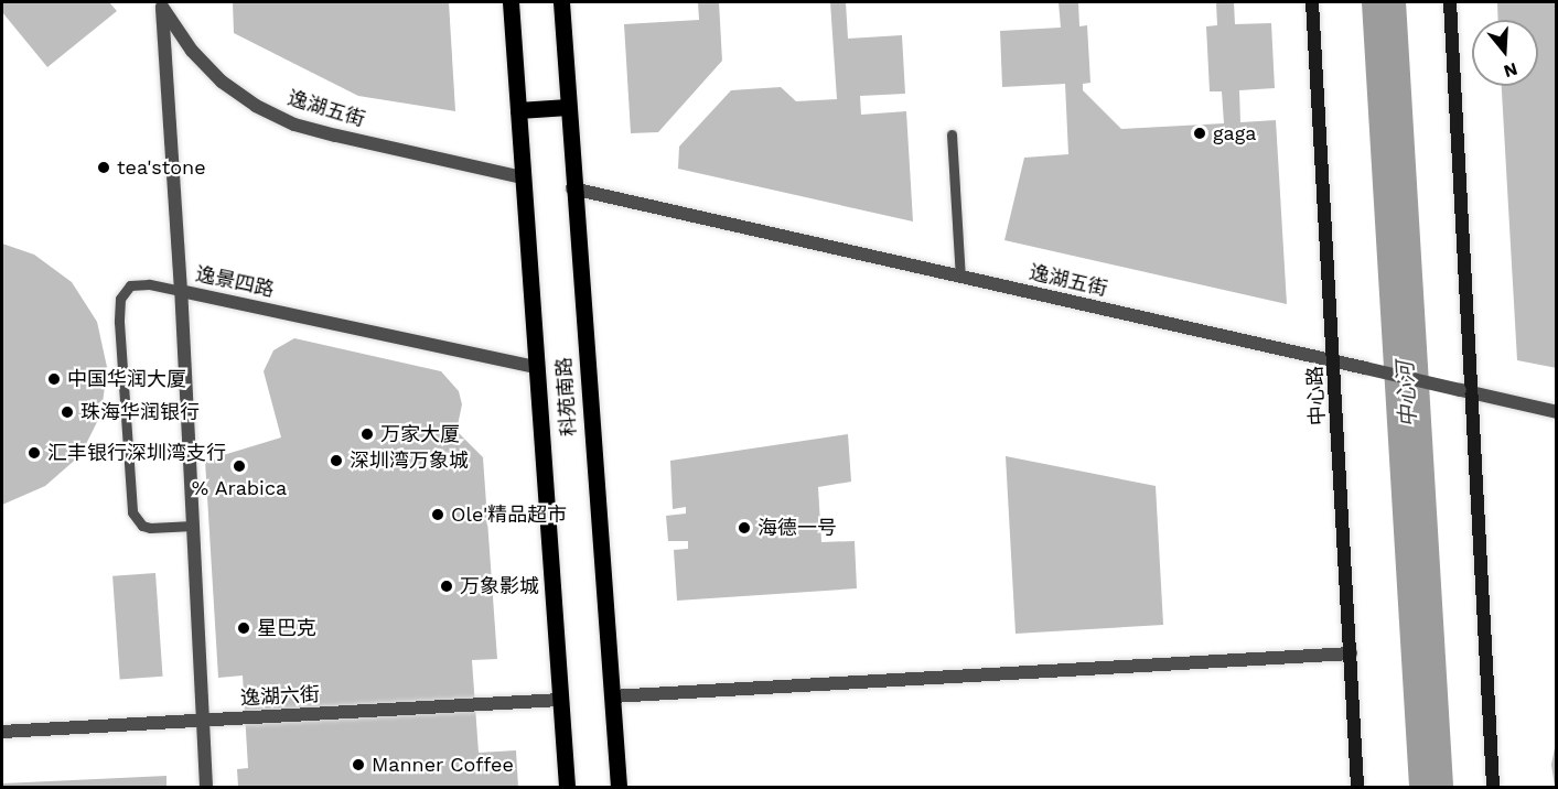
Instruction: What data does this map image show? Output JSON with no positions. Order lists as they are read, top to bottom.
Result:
{
  "streets": {
    "main road": ["中心路", "科苑南路"],
    "street": ["逸湖五街", "逸景四路", "逸湖六街"]
  },
  "crossings": [
    ["逸湖五街", "中心路"],
    ["逸湖五街", "科苑南路"],
    ["逸景四路", "科苑南路"],
    ["逸景四路", "逸湖六街"],
    ["科苑南路", "逸湖六街"]
  ],
  "water": ["中心河"],
  "places": [
    "gaga",
    "tea'stone",
    "中国华润大厦",
    "珠海华润银行",
    "万家大厦",
    "汇丰银行深圳湾支行",
    "深圳湾万象城",
    "% Arabica",
    "Ole'精品超市",
    "海德一号",
    "万象影城",
    "星巴克",
    "Manner Coffee"
  ],
  "north": "bottom"
}
